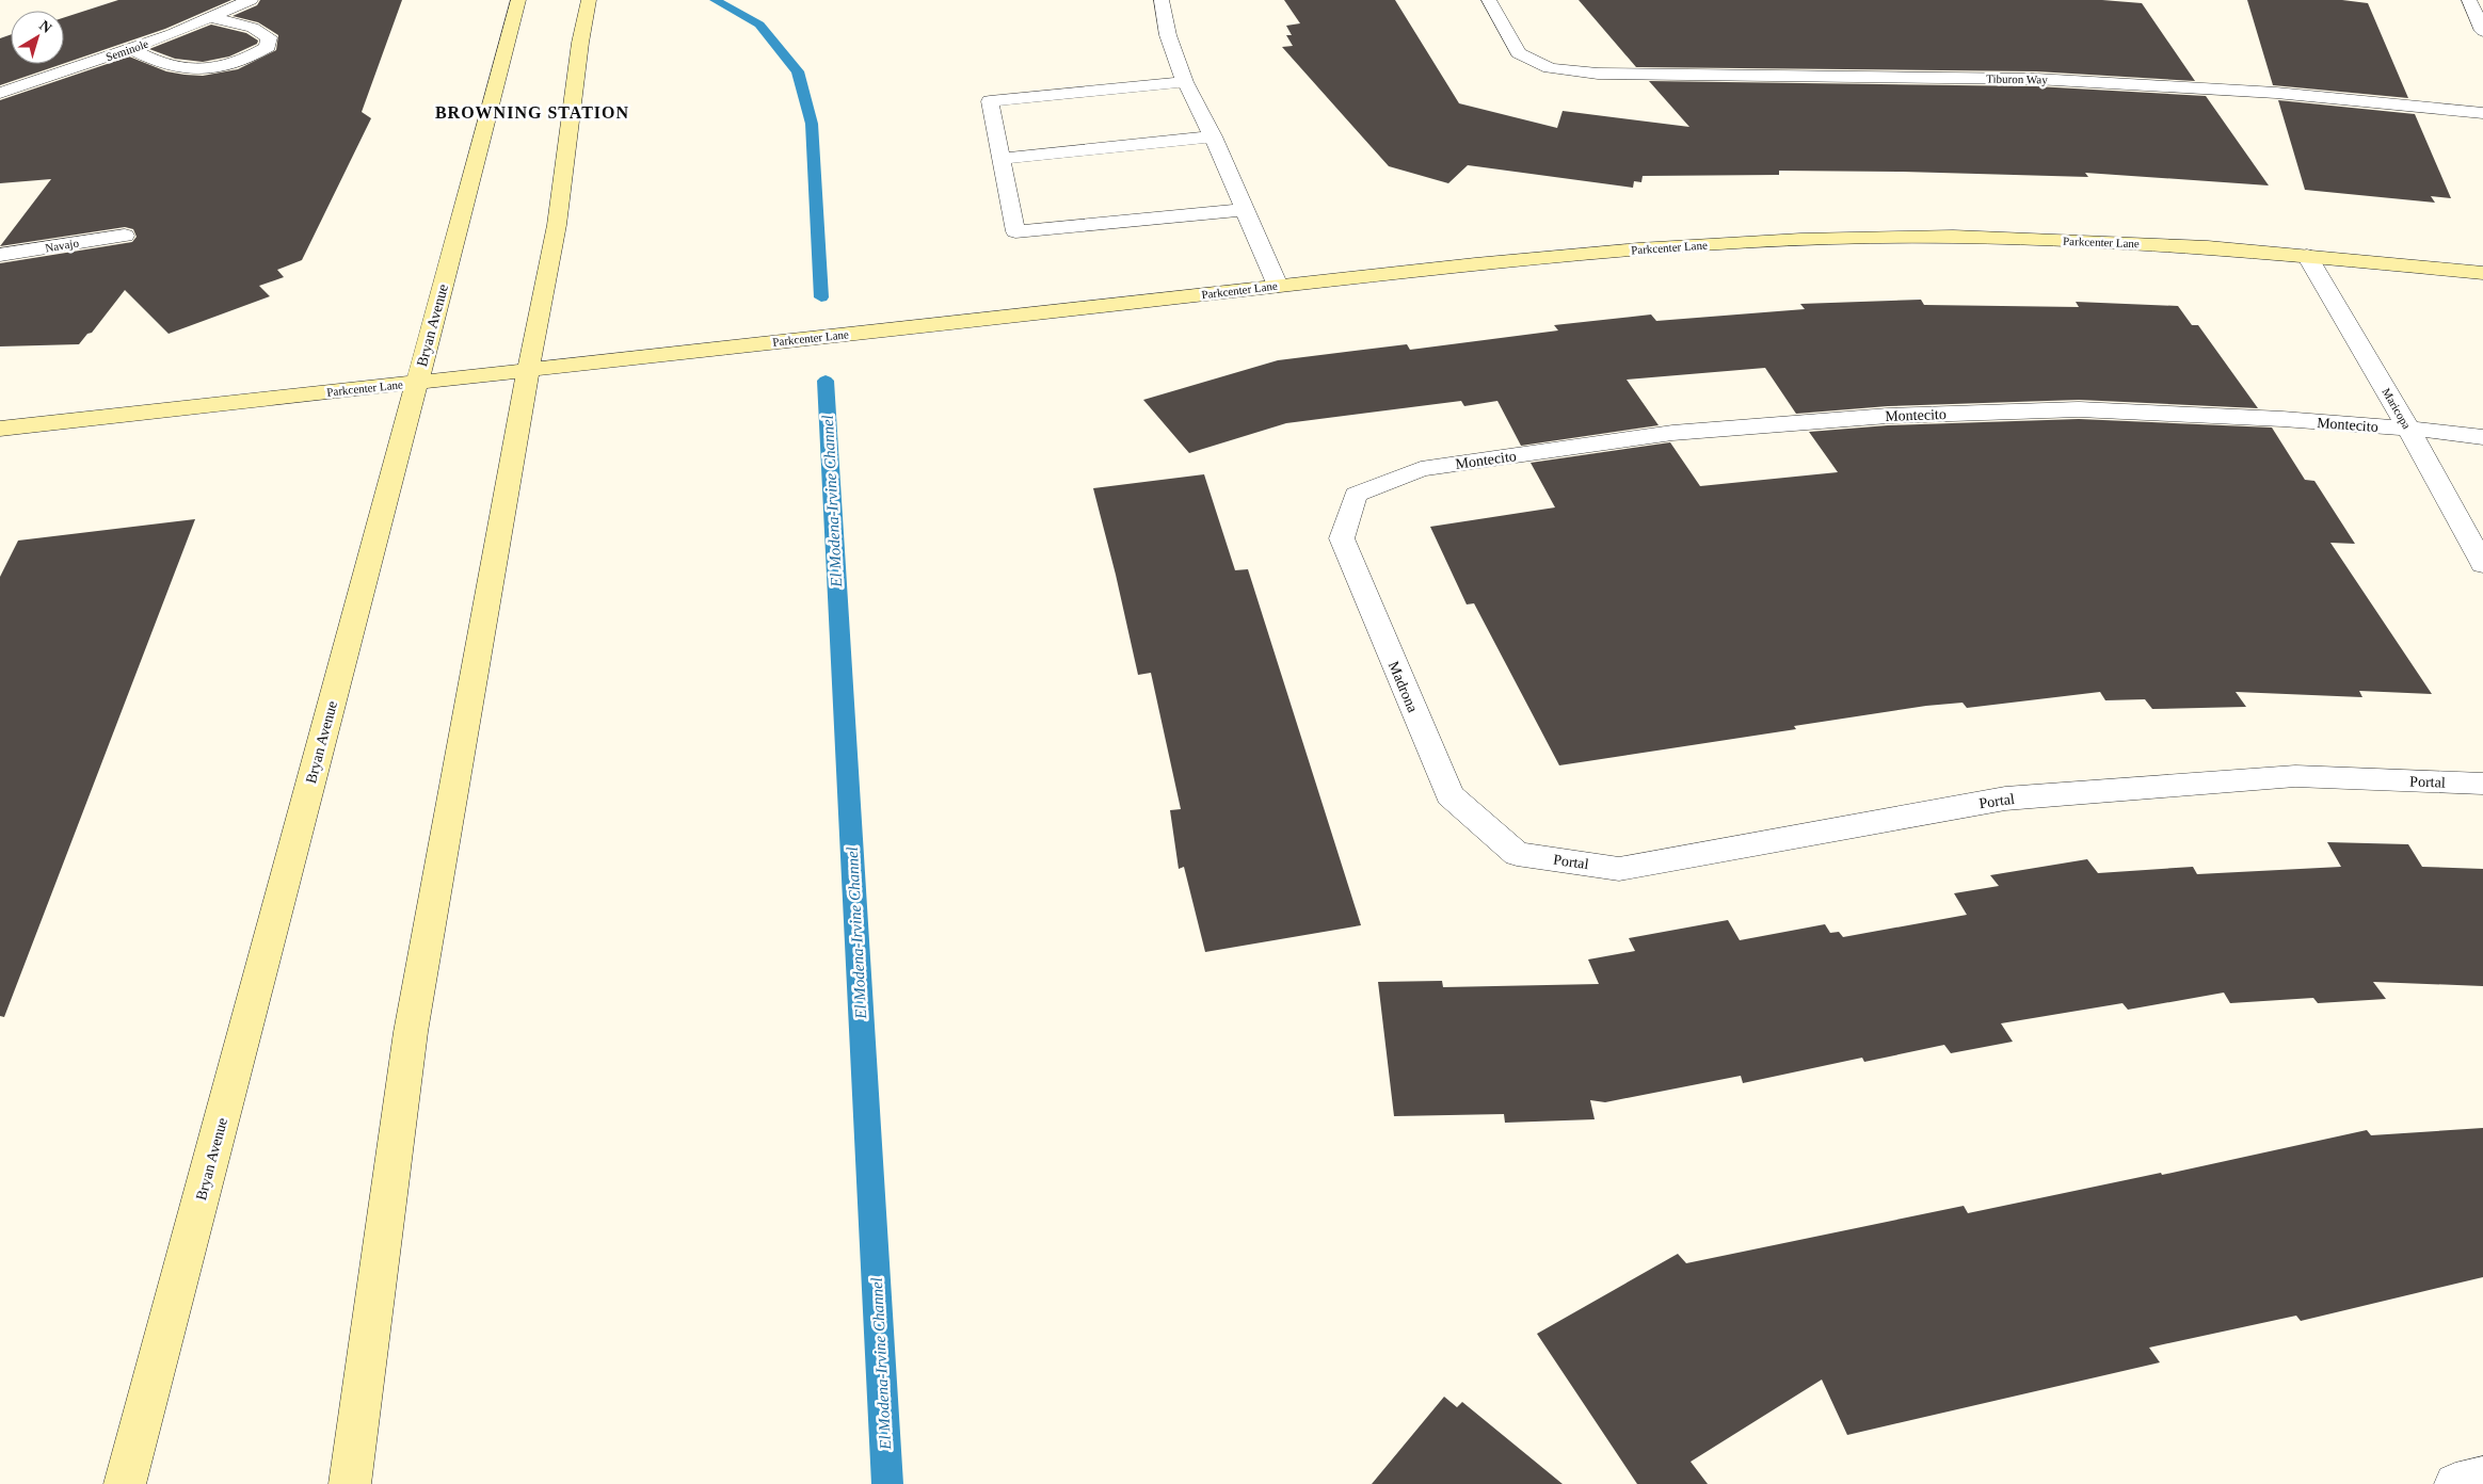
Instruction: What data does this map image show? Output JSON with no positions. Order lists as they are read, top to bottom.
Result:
{
  "streets": {
    "main road": ["Parkcenter Lane", "Bryan Avenue"],
    "street": [
      "Seminole",
      "Tiburon Way",
      "Navajo",
      "Maricopa",
      "Montecito",
      "Madrona",
      "Portal"
    ]
  },
  "crossings": [
    ["Parkcenter Lane", "Bryan Avenue"],
    ["Parkcenter Lane", "Maricopa"],
    ["Maricopa", "Montecito"],
    ["Montecito", "Madrona"],
    ["Madrona", "Portal"]
  ],
  "districts": ["BROWNING STATION"],
  "water": ["El Modena-Irvine Channel"],
  "north": "top right"
}
